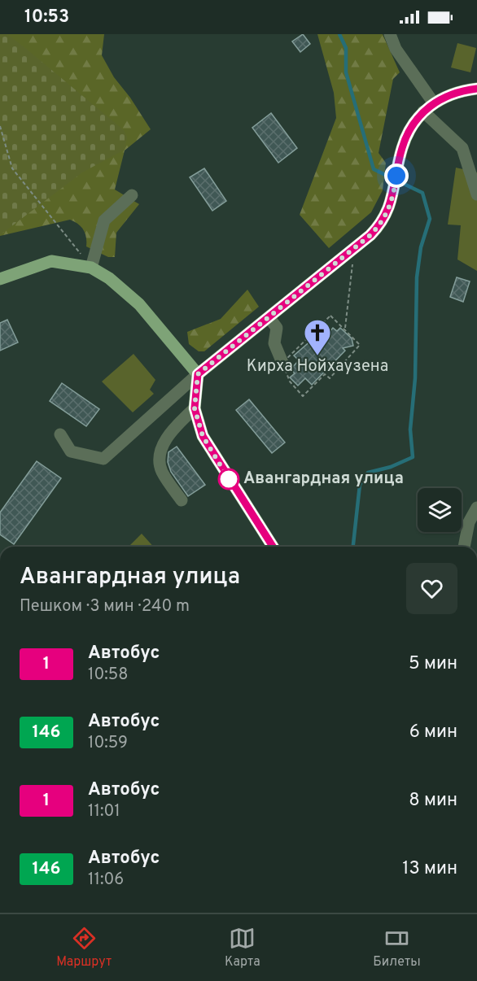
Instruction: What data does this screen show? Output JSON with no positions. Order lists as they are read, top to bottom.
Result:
{
  "places": {
    "church": ["Кирха Нойхаузена"],
    "other": ["Авангардная улица"]
  },
  "lines": ["bus line 1"],
  "page": {
    "status": "10:53",
    "heading": ["Авангардная улица", "Пешком · 3 мин · 240 m"],
    "list": [
      {
        "mark": "1",
        "name": "Автобус",
        "note": "10:58",
        "value": "5 мин"
      },
      {
        "mark": "146",
        "name": "Автобус",
        "note": "10:59",
        "value": "6 мин"
      },
      {
        "mark": "1",
        "name": "Автобус",
        "note": "11:01",
        "value": "8 мин"
      },
      {
        "mark": "146",
        "name": "Автобус",
        "note": "11:06",
        "value": "13 мин"
      }
    ],
    "tabs": ["Маршрут", "Карта", "Билеты"]
  }
}
